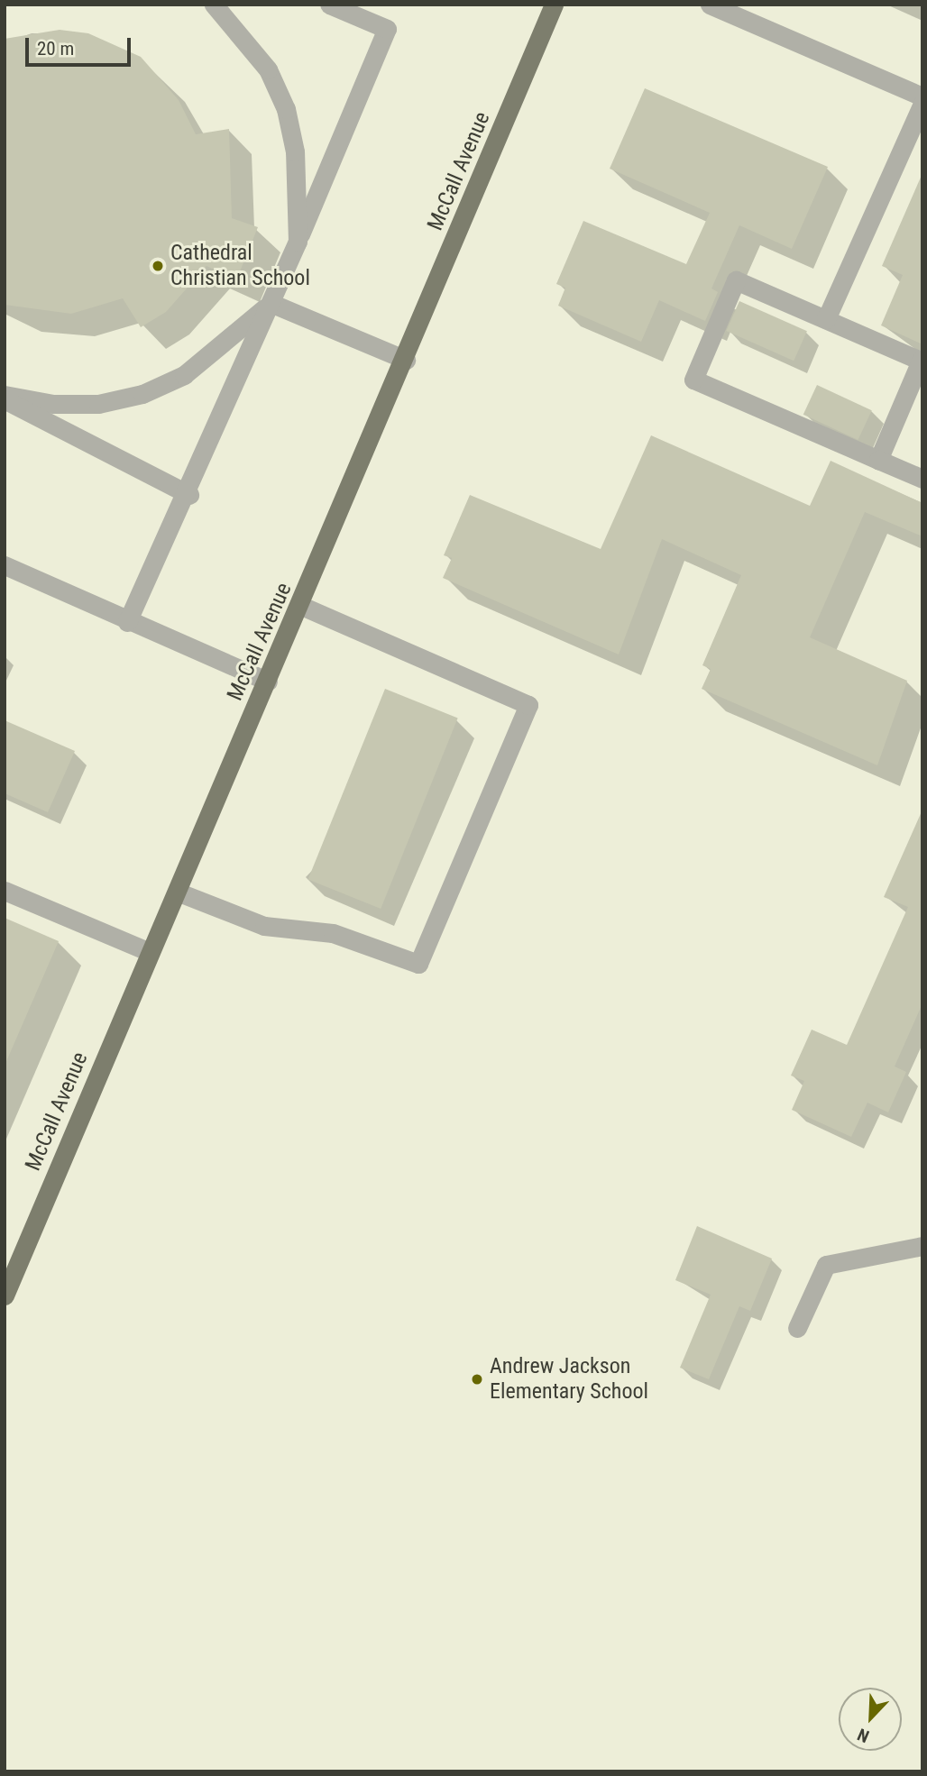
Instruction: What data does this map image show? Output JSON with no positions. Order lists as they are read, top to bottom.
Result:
{
  "streets": {
    "main road": ["McCall Avenue"]
  },
  "places": ["Cathedral Christian School", "Andrew Jackson Elementary School"],
  "scale_bar": "20 m",
  "north": "bottom left"
}
